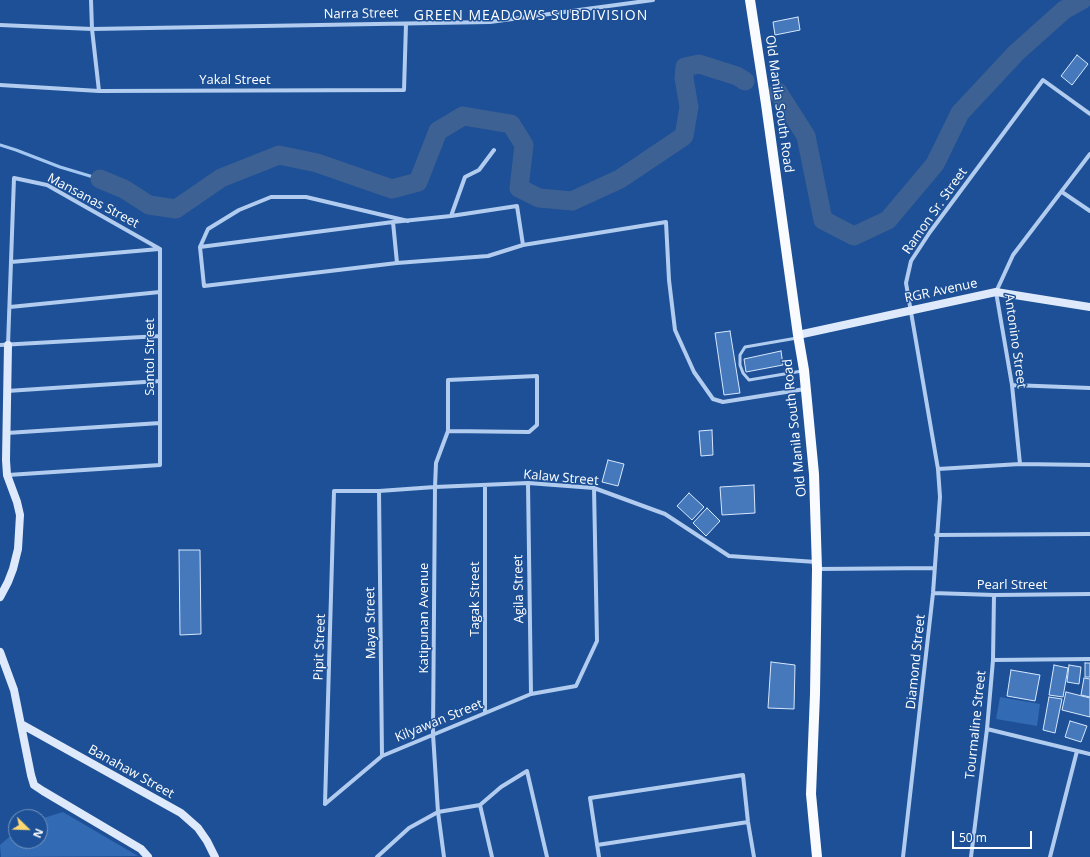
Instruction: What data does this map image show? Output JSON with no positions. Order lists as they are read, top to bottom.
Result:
{
  "streets": {
    "main road": ["Old Manila South Road"],
    "street": [
      "Narra Street",
      "Yakal Street",
      "Mansanas Street",
      "Ramon Sr. Street",
      "RGR Avenue",
      "Antonino Street",
      "Santol Street",
      "Kalaw Street",
      "Pearl Street",
      "Agila Street",
      "Tagak Street",
      "Katipunan Avenue",
      "Maya Street",
      "Pipit Street",
      "Diamond Street",
      "Kilyawan Street",
      "Tourmaline Street",
      "Banahaw Street"
    ]
  },
  "crossings": [
    ["Narra Street", "Yakal Street"],
    ["Old Manila South Road", "RGR Avenue"],
    ["Old Manila South Road", "Kalaw Street"],
    ["Mansanas Street", "Santol Street"],
    ["Ramon Sr. Street", "RGR Avenue"],
    ["Ramon Sr. Street", "Diamond Street"],
    ["RGR Avenue", "Antonino Street"],
    ["Kalaw Street", "Agila Street"],
    ["Kalaw Street", "Tagak Street"],
    ["Kalaw Street", "Katipunan Avenue"],
    ["Kalaw Street", "Maya Street"],
    ["Kalaw Street", "Pipit Street"],
    ["Kalaw Street", "Diamond Street"],
    ["Kalaw Street", "Kilyawan Street"],
    ["Pearl Street", "Diamond Street"],
    ["Pearl Street", "Tourmaline Street"],
    ["Agila Street", "Kilyawan Street"],
    ["Tagak Street", "Kilyawan Street"],
    ["Katipunan Avenue", "Kilyawan Street"],
    ["Maya Street", "Kilyawan Street"],
    ["Pipit Street", "Kilyawan Street"]
  ],
  "districts": ["GREEN MEADOWS SUBDIVISION"],
  "scale_bar": "50 m",
  "north": "bottom right"
}
